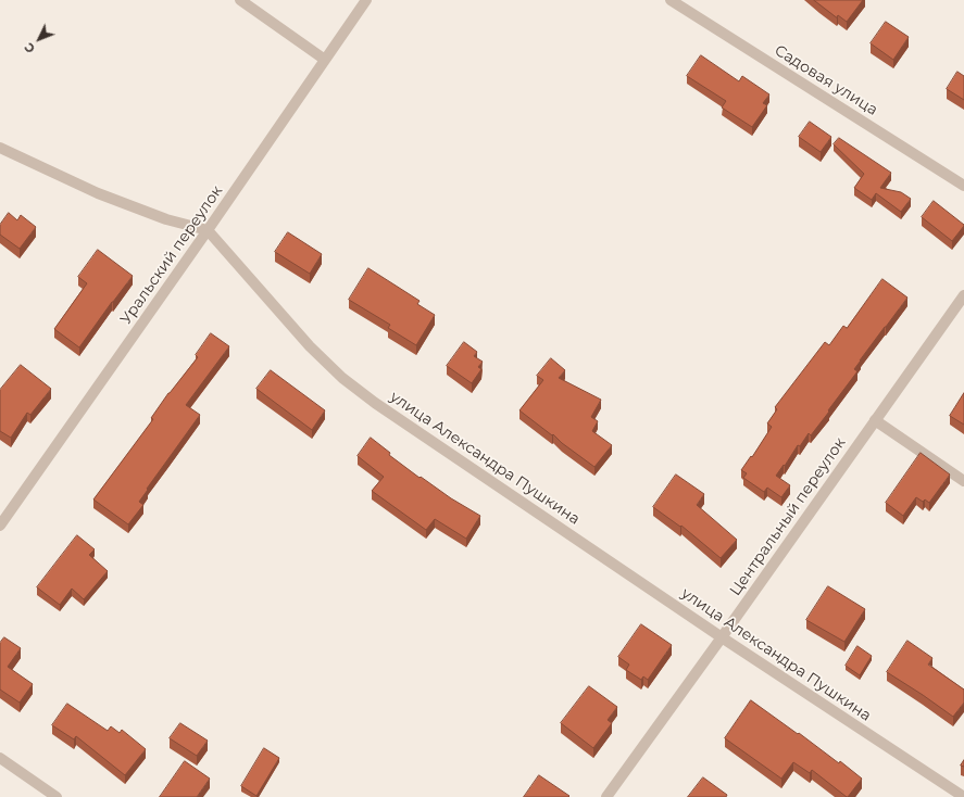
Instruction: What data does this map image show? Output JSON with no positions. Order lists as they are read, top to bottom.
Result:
{
  "streets": {
    "street": [
      "Садовая улица",
      "Уральский переулок",
      "улица Александра Пушкина",
      "Центральный переулок"
    ]
  },
  "crossings": [
    ["Уральский переулок", "улица Александра Пушкина"],
    ["улица Александра Пушкина", "Центральный переулок"]
  ],
  "north": "bottom left"
}
